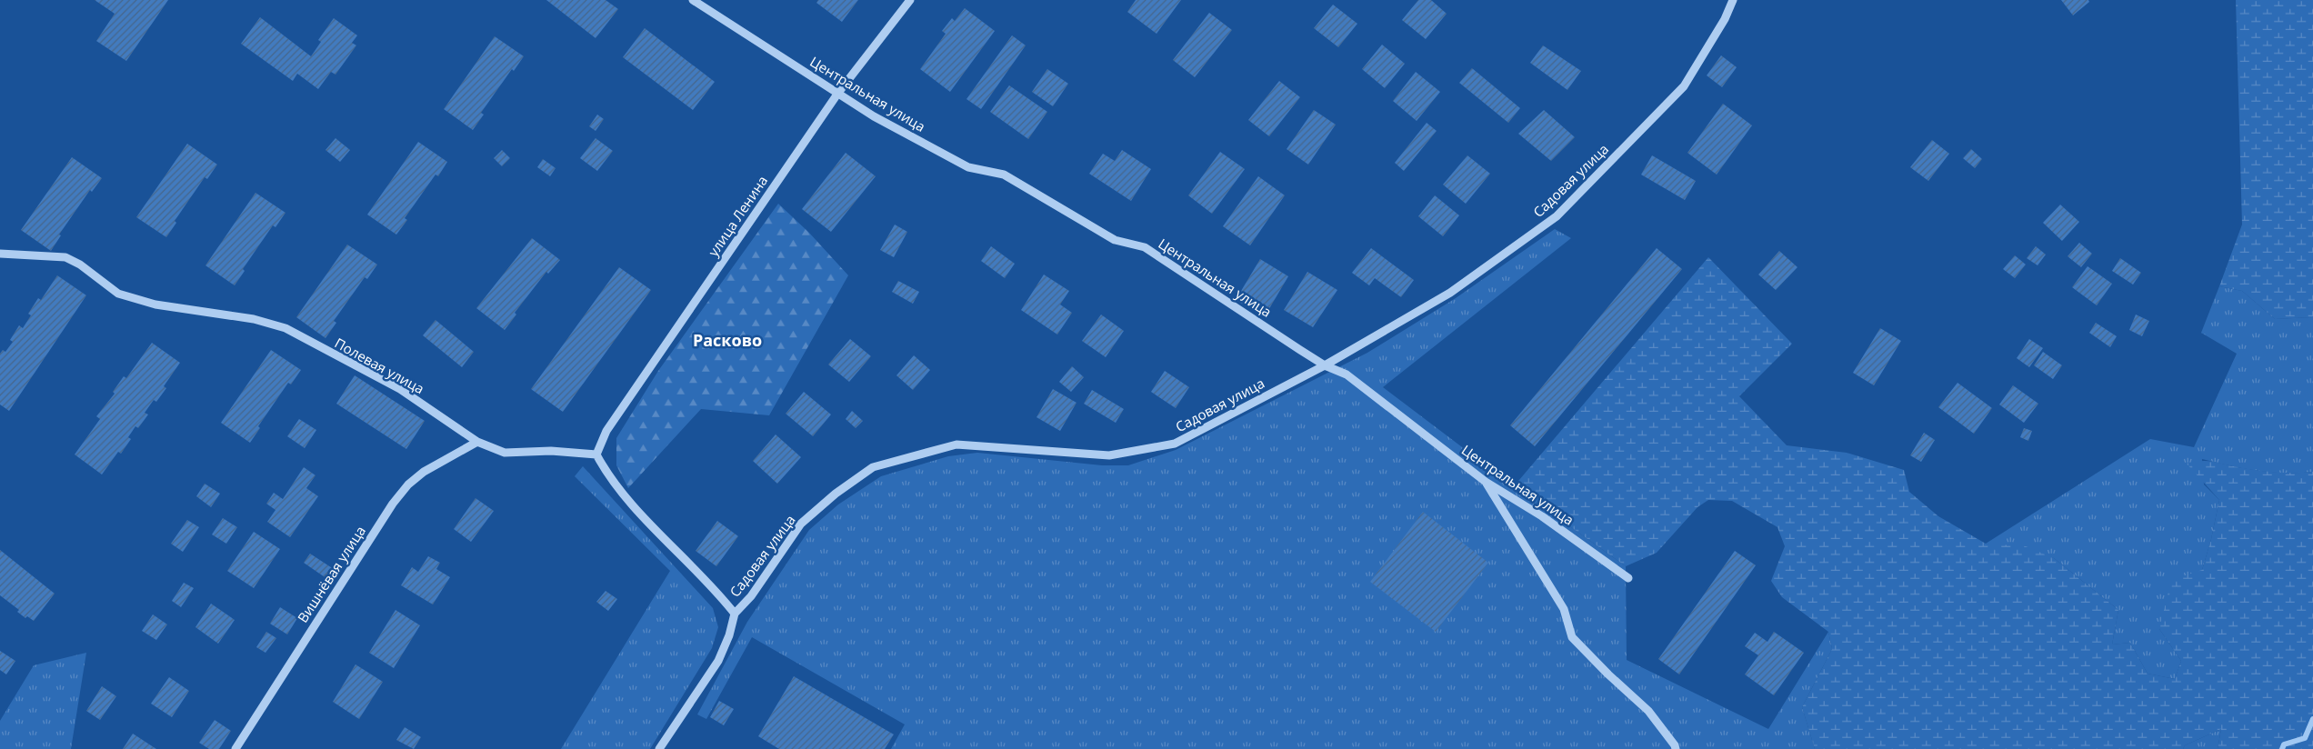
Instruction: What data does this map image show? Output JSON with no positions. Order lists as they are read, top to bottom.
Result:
{
  "streets": {
    "street": [
      "Центральная улица",
      "Садовая улица",
      "улица Ленина",
      "Полевая улица",
      "Вишнёвая улица"
    ]
  },
  "crossings": [
    ["Центральная улица", "Садовая улица"],
    ["Центральная улица", "улица Ленина"],
    ["улица Ленина", "Полевая улица"],
    ["Полевая улица", "Вишнёвая улица"]
  ],
  "districts": ["Расково"]
}
